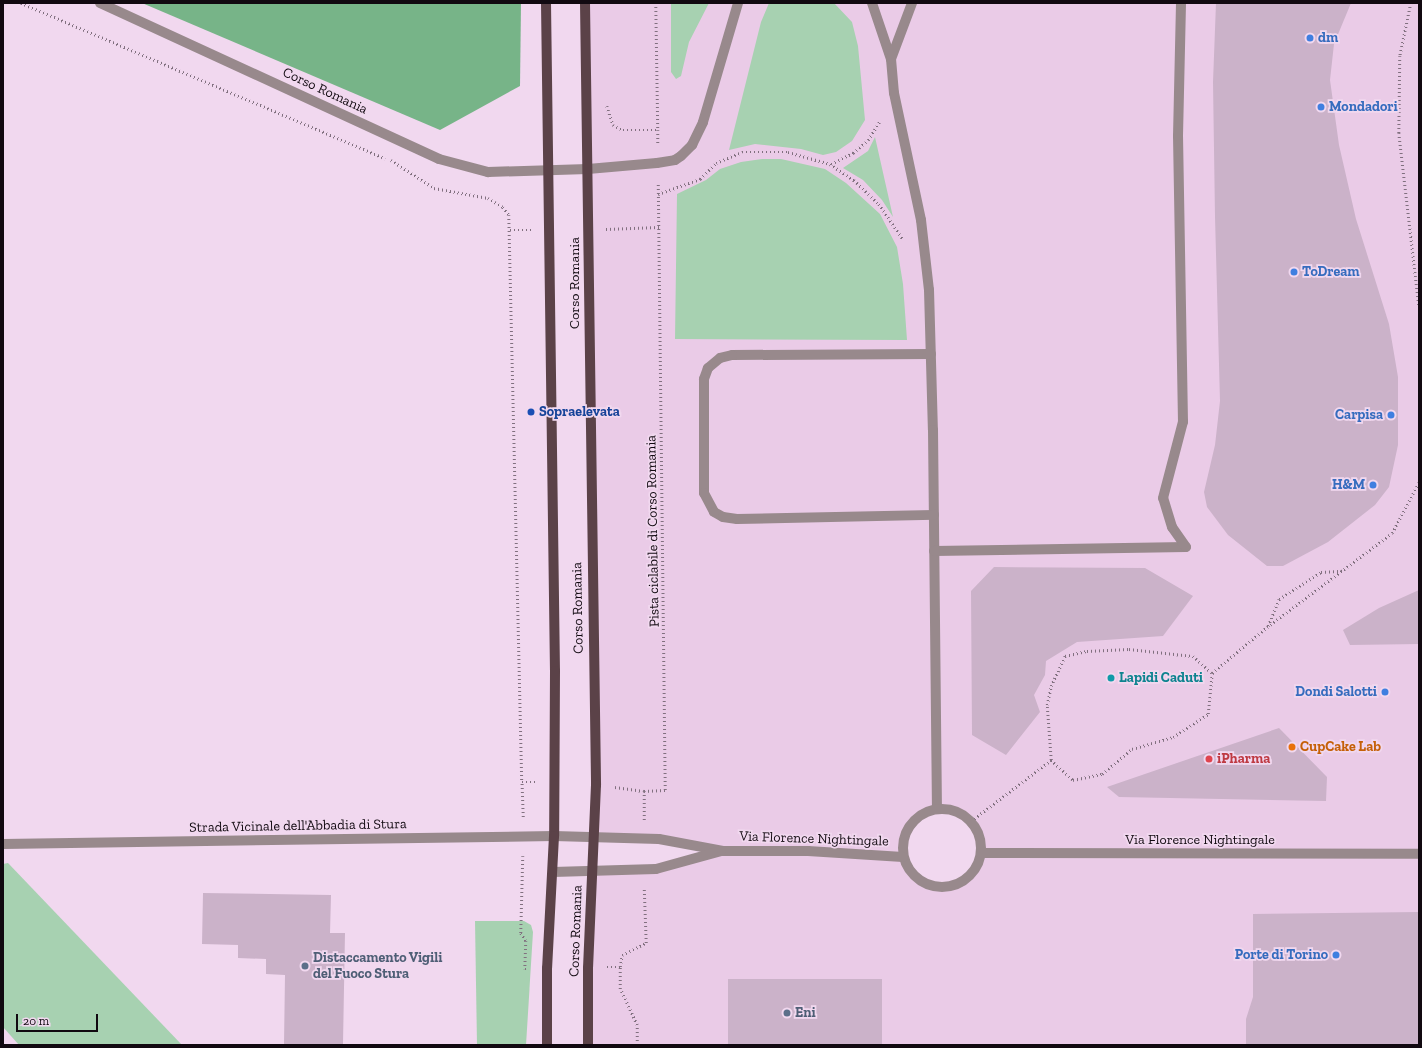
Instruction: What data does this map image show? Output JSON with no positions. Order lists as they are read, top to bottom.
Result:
{
  "streets": {
    "main road": ["Corso Romania"],
    "street": ["Strada Vicinale dell'Abbadia di Stura", "Via Florence Nightingale"],
    "path": ["Pista ciclabile di Corso Romania"]
  },
  "crossings": [
    ["Corso Romania", "Strada Vicinale dell'Abbadia di Stura"],
    ["Corso Romania", "Via Florence Nightingale"],
    ["Strada Vicinale dell'Abbadia di Stura", "Via Florence Nightingale"]
  ],
  "places": [
    "dm",
    "Mondadori",
    "ToDream",
    "Sopraelevata",
    "Carpisa",
    "H&M",
    "Lapidi Caduti",
    "Dondi Salotti",
    "CupCake Lab",
    "iPharma",
    "Porte di Torino",
    "Distaccamento Vigili del Fuoco Stura",
    "Eni"
  ],
  "scale_bar": "20 m"
}
